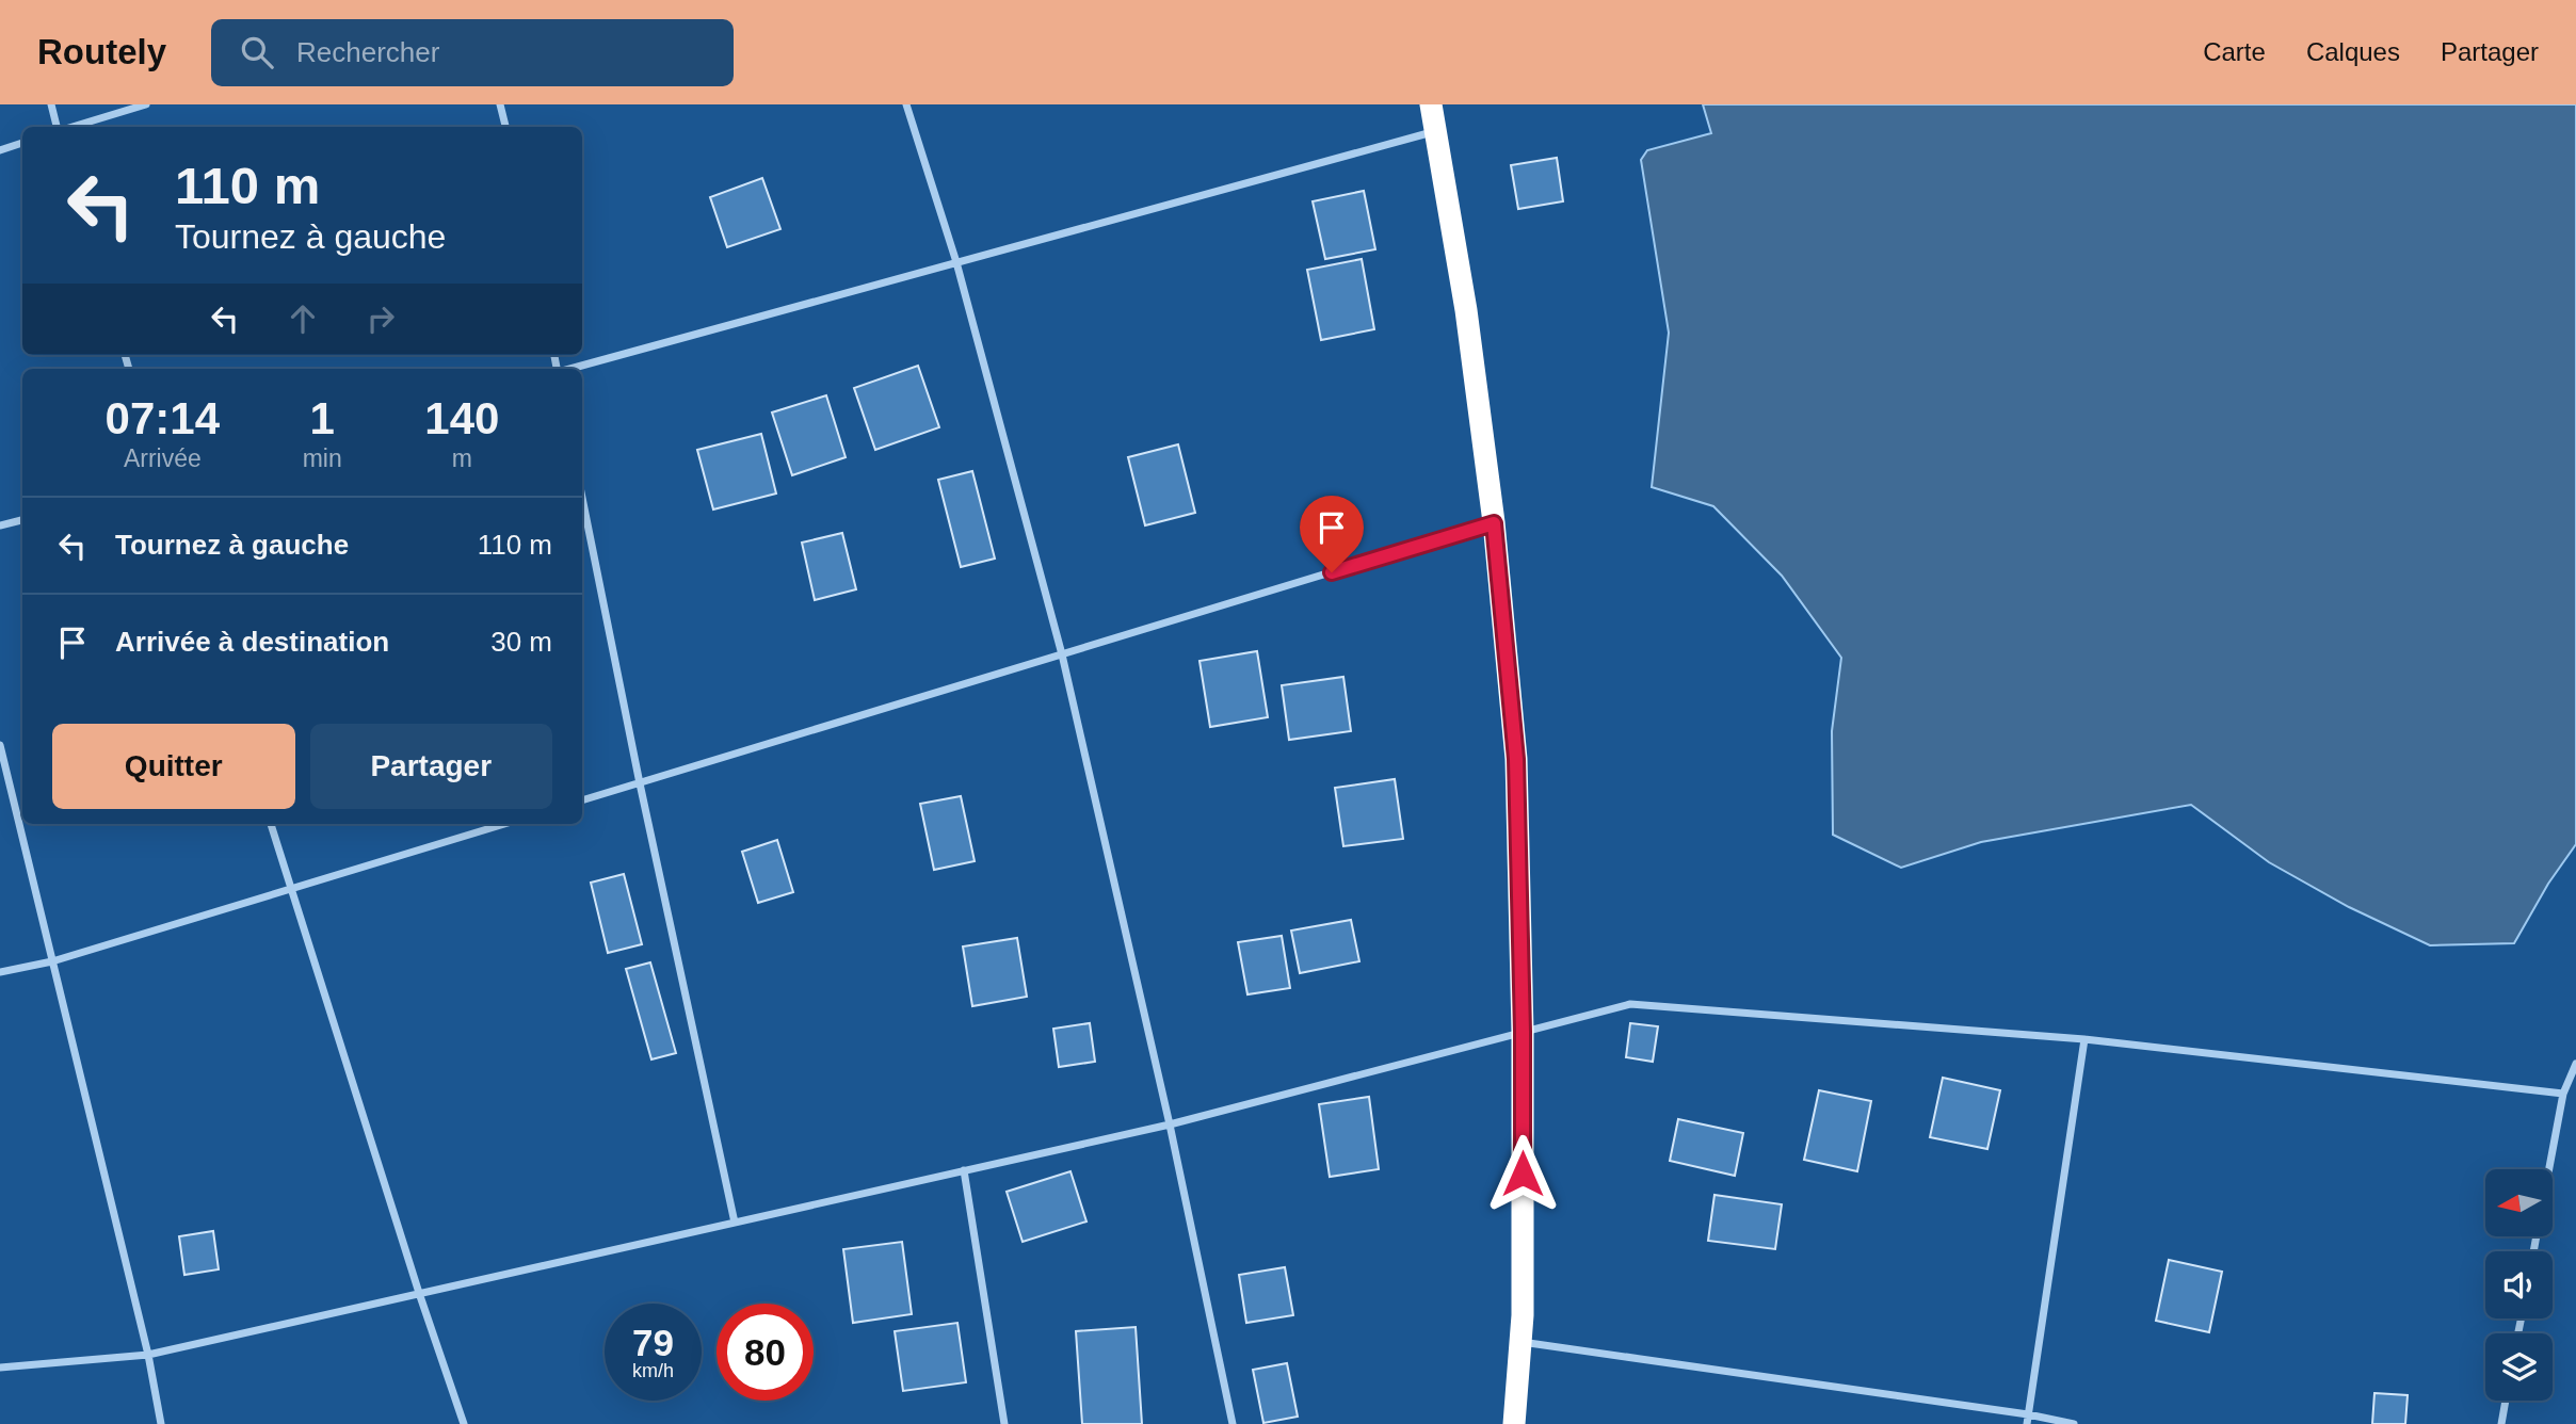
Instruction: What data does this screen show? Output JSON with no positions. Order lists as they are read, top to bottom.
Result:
{
  "north": "left",
  "page": {
    "header": "Routely",
    "search": "Rechercher",
    "nav": ["Carte", "Calques", "Partager"],
    "turn": ["110 m", "Tournez à gauche"],
    "eta": [
      "07:14",
      "Arrivée",
      "1",
      "min",
      "140",
      "m"
    ],
    "list": [
      {
        "name": "Tournez à gauche",
        "value": "110 m"
      },
      {
        "name": "Arrivée à destination",
        "value": "30 m"
      }
    ],
    "buttons": ["Quitter", "Partager"],
    "speed": "79 km/h",
    "limit": "80"
  }
}
